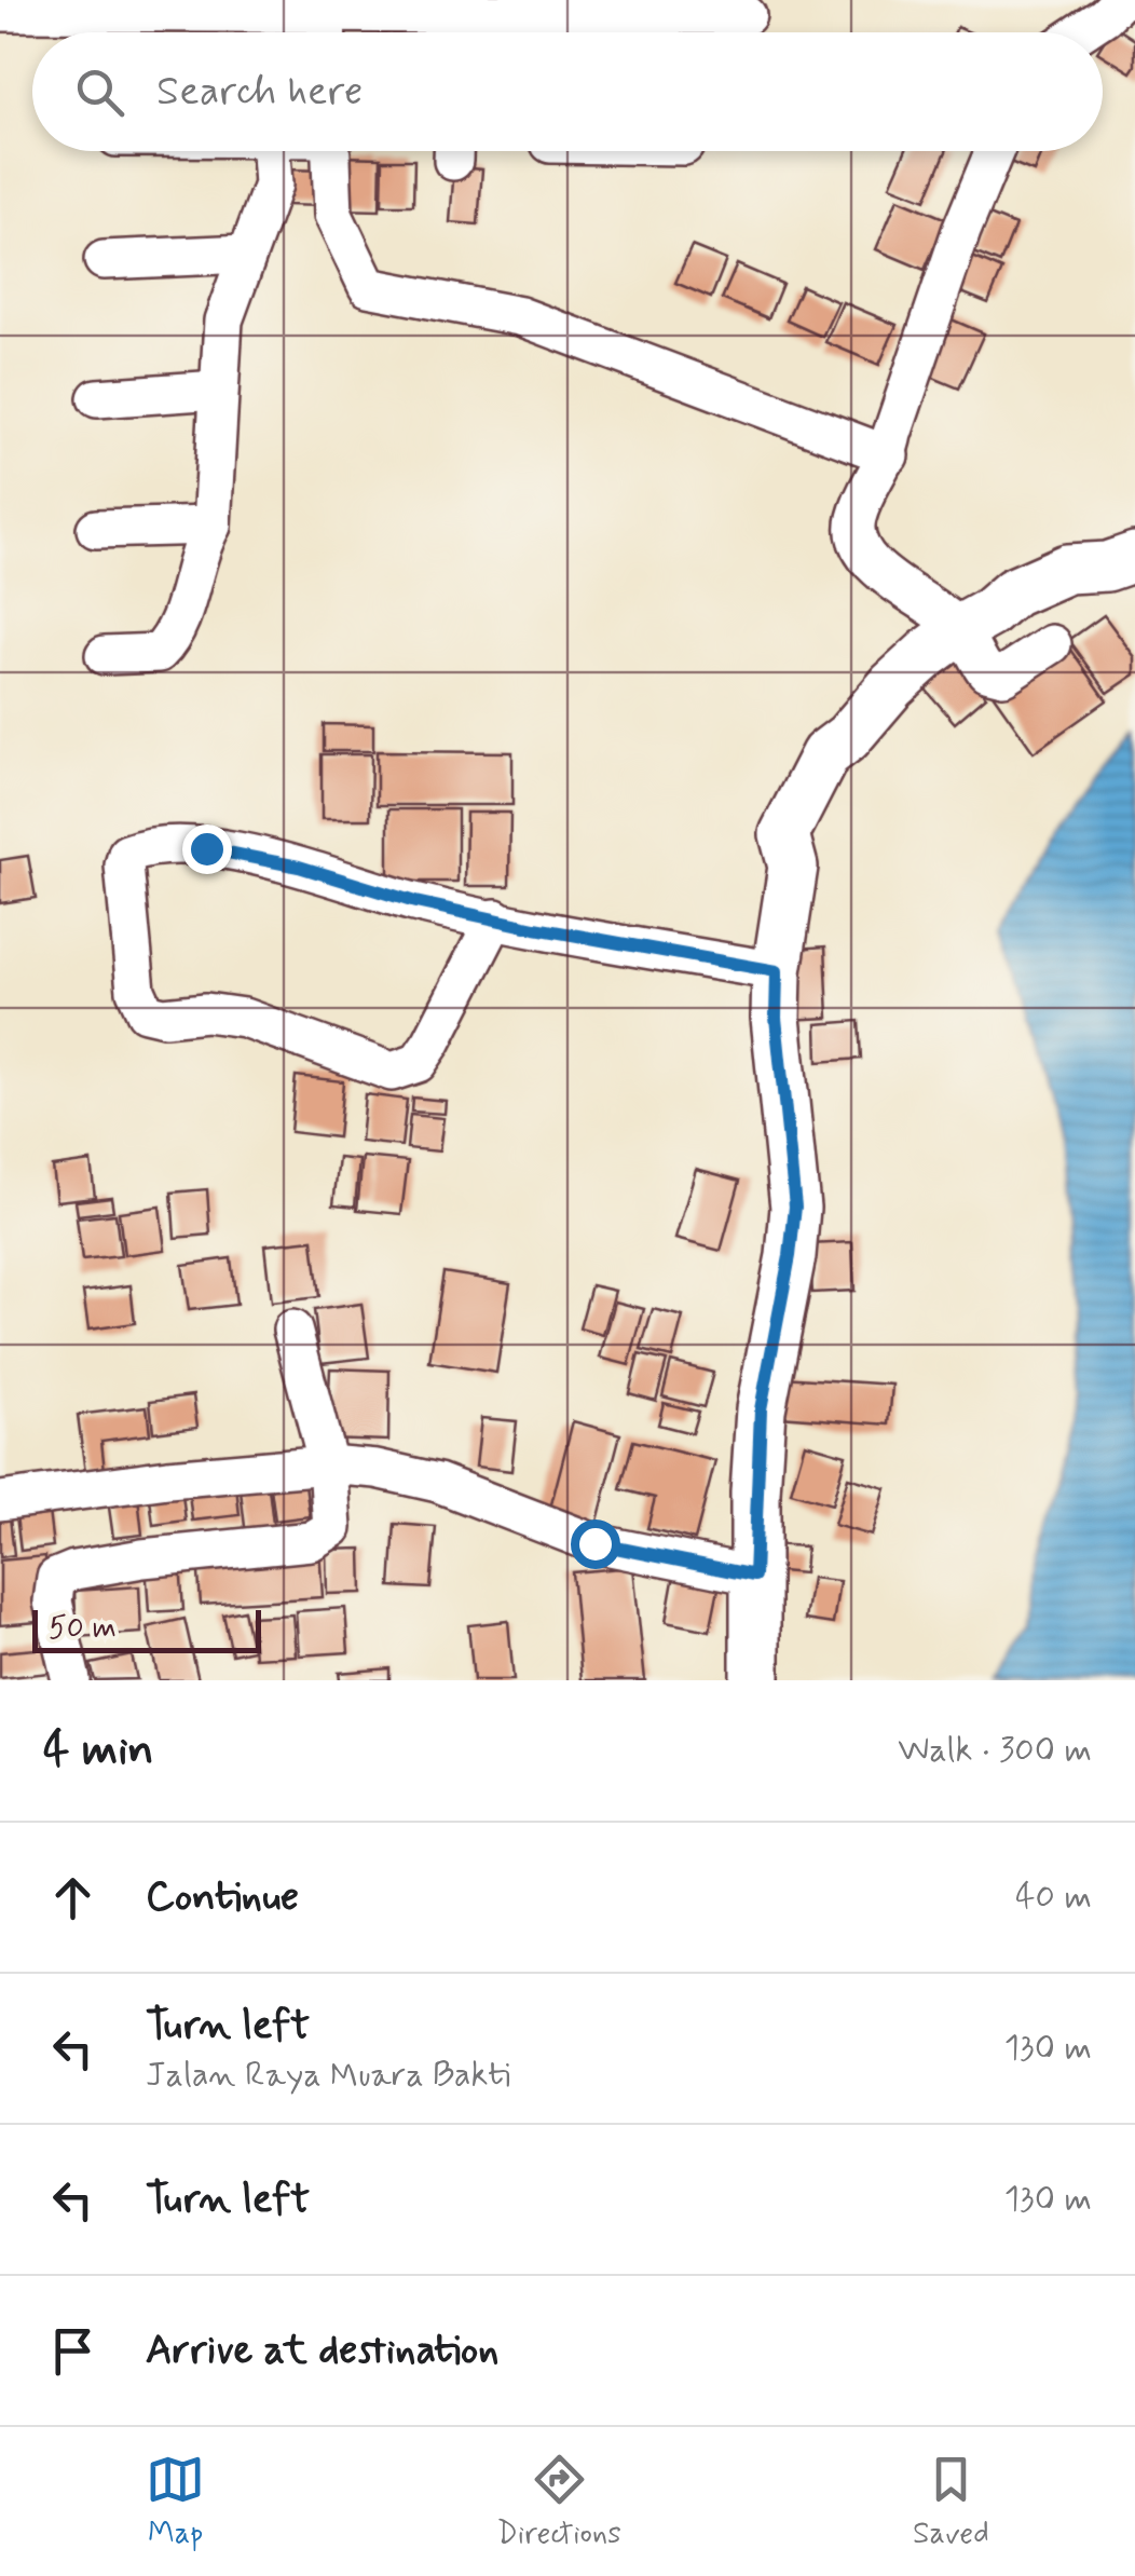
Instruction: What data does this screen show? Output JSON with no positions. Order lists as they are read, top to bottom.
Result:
{
  "scale_bar": "50 m",
  "page": {
    "search": "Search here",
    "scale": "50 m",
    "heading": ["4 min", "Walk · 300 m"],
    "list": [
      ["Continue", "40 m"],
      ["Turn left", "Jalan Raya Muara Bakti", "130 m"],
      ["Turn left", "130 m"],
      "Arrive at destination"
    ],
    "nav": ["Map", "Directions", "Saved"]
  }
}
